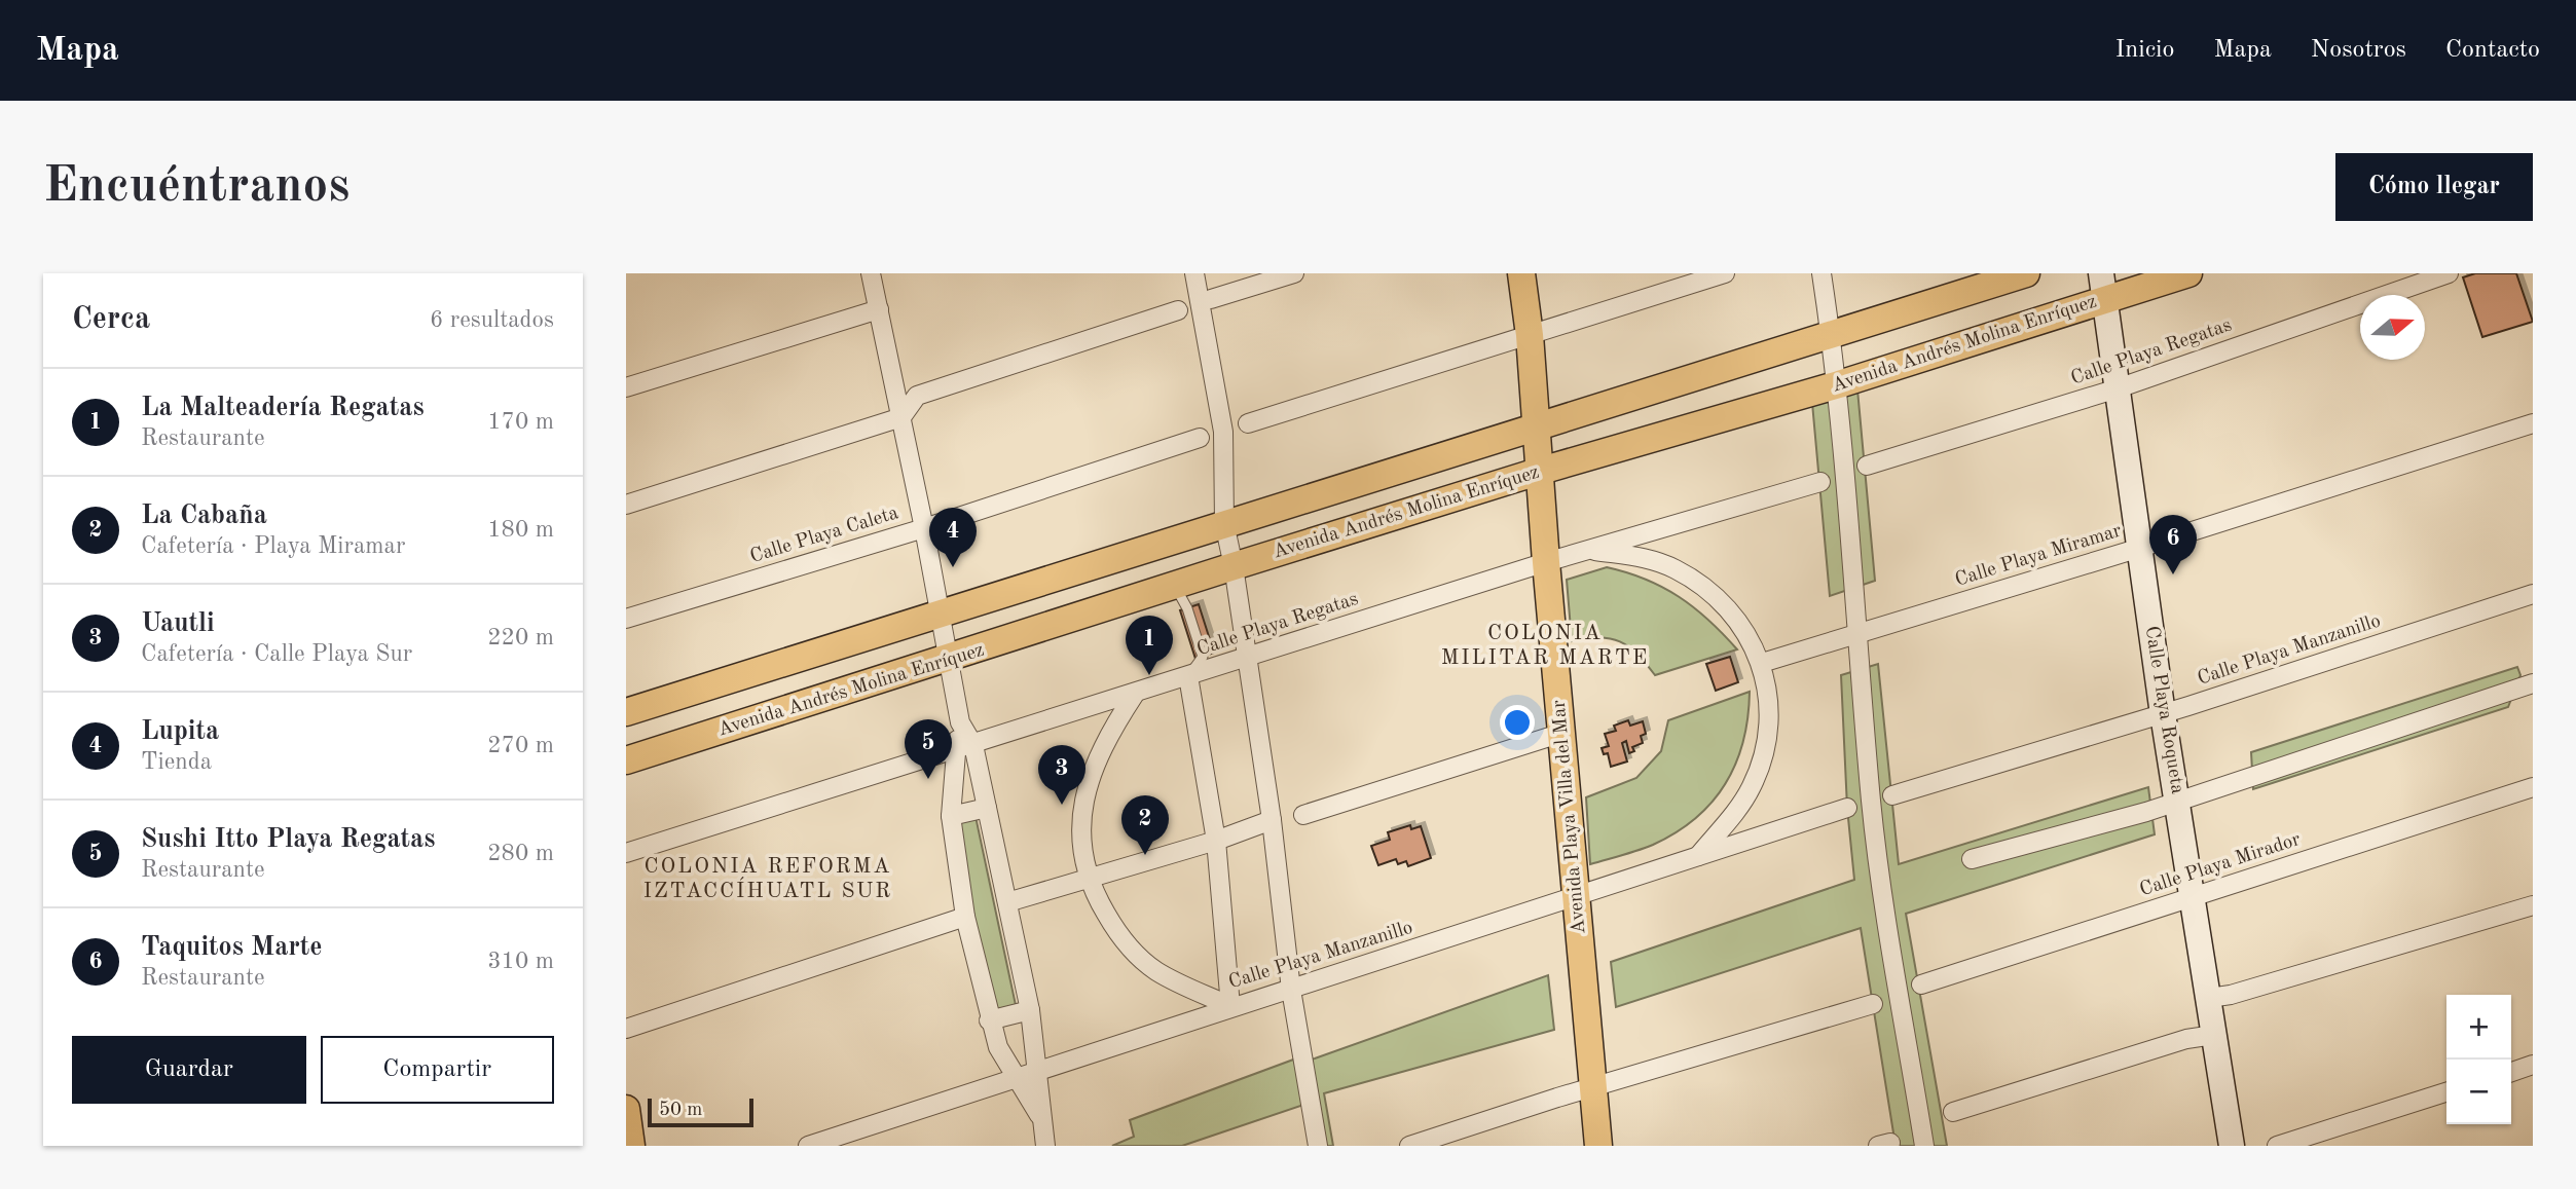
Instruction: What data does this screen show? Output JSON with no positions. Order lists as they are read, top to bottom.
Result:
{
  "streets": {
    "main road": ["Avenida Andrés Molina Enríquez", "Avenida Playa Villa del Mar"],
    "street": [
      "Calle Playa Regatas",
      "Calle Playa Caleta",
      "Calle Playa Miramar",
      "Calle Playa Manzanillo",
      "Calle Playa Roqueta",
      "Calle Playa Mirador"
    ]
  },
  "crossings": [
    ["Avenida Andrés Molina Enríquez", "Calle Playa Roqueta"],
    ["Avenida Andrés Molina Enríquez", "Avenida Playa Villa del Mar"],
    ["Calle Playa Regatas", "Calle Playa Roqueta"],
    ["Calle Playa Regatas", "Avenida Playa Villa del Mar"],
    ["Calle Playa Miramar", "Calle Playa Roqueta"],
    ["Calle Playa Manzanillo", "Calle Playa Roqueta"],
    ["Calle Playa Manzanillo", "Avenida Playa Villa del Mar"],
    ["Calle Playa Roqueta", "Calle Playa Mirador"]
  ],
  "districts": ["COLONIA MILITAR MARTE", "COLONIA REFORMA IZTACCÍHUATL SUR"],
  "scale_bar": "50 m",
  "north": "right",
  "page": {
    "header": "Mapa",
    "nav": [
      "Inicio",
      "Mapa",
      "Nosotros",
      "Contacto"
    ],
    "buttons": [
      "Cómo llegar",
      ["Guardar", "Compartir"]
    ],
    "title": "Encuéntranos",
    "heading": ["Cerca", "6 resultados"],
    "list": [
      {
        "mark": "1",
        "name": "La Malteadería Regatas",
        "note": "Restaurante",
        "value": "170 m"
      },
      {
        "mark": "2",
        "name": "La Cabaña",
        "note": "Cafetería · Playa Miramar",
        "value": "180 m"
      },
      {
        "mark": "3",
        "name": "Uautli",
        "note": "Cafetería · Calle Playa Sur",
        "value": "220 m"
      },
      {
        "mark": "4",
        "name": "Lupita",
        "note": "Tienda",
        "value": "270 m"
      },
      {
        "mark": "5",
        "name": "Sushi Itto Playa Regatas",
        "note": "Restaurante",
        "value": "280 m"
      },
      {
        "mark": "6",
        "name": "Taquitos Marte",
        "note": "Restaurante",
        "value": "310 m"
      }
    ],
    "pins": [
      "4",
      "6",
      "1",
      "5",
      "3",
      "2"
    ],
    "map_buttons": ["+", "−"],
    "scale": "50 m"
  }
}
